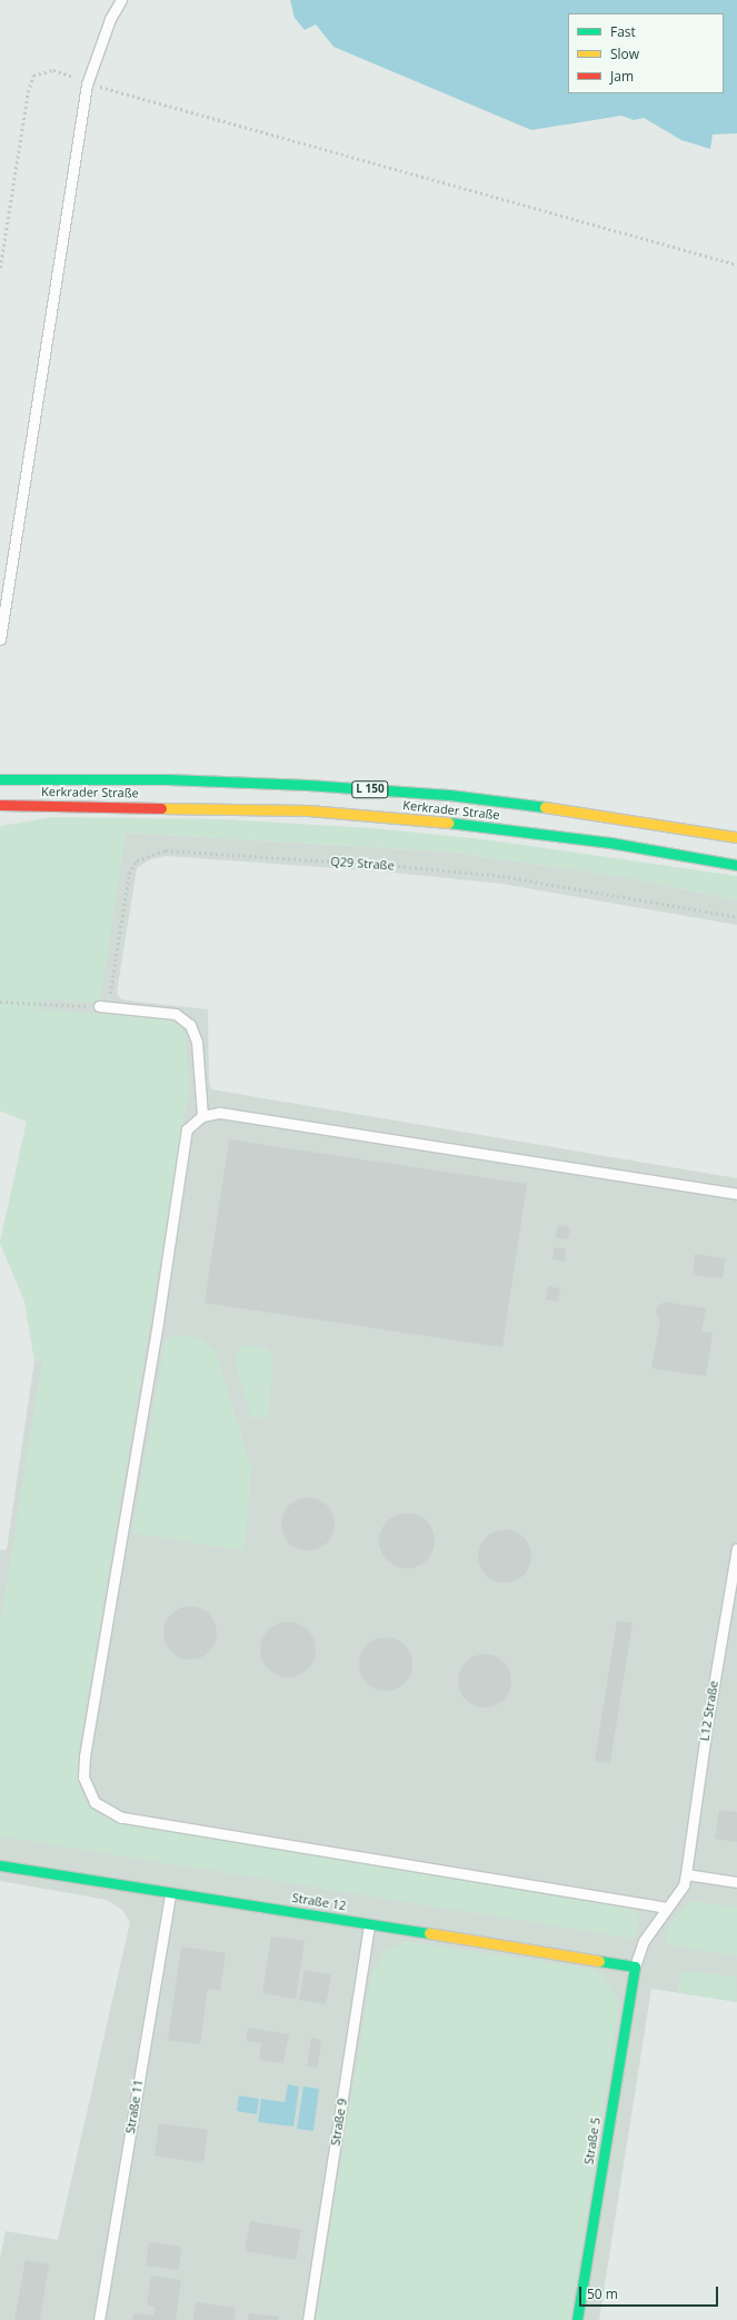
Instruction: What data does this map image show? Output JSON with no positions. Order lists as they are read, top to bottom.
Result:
{
  "streets": {
    "main road": [
      "L 150",
      "Kerkrader Straße",
      "Straße 12",
      "Straße 5"
    ],
    "lane": ["L12 Straße", "Straße 11", "Straße 9"],
    "path": ["Q29 Straße"]
  },
  "crossings": [
    ["L12 Straße", "Straße 12"],
    ["L12 Straße", "Straße 5"],
    ["Straße 12", "Straße 11"],
    ["Straße 12", "Straße 9"],
    ["Straße 12", "Straße 5"]
  ],
  "legend": ["Fast", "Slow", "Jam"],
  "scale_bar": "50 m"
}
